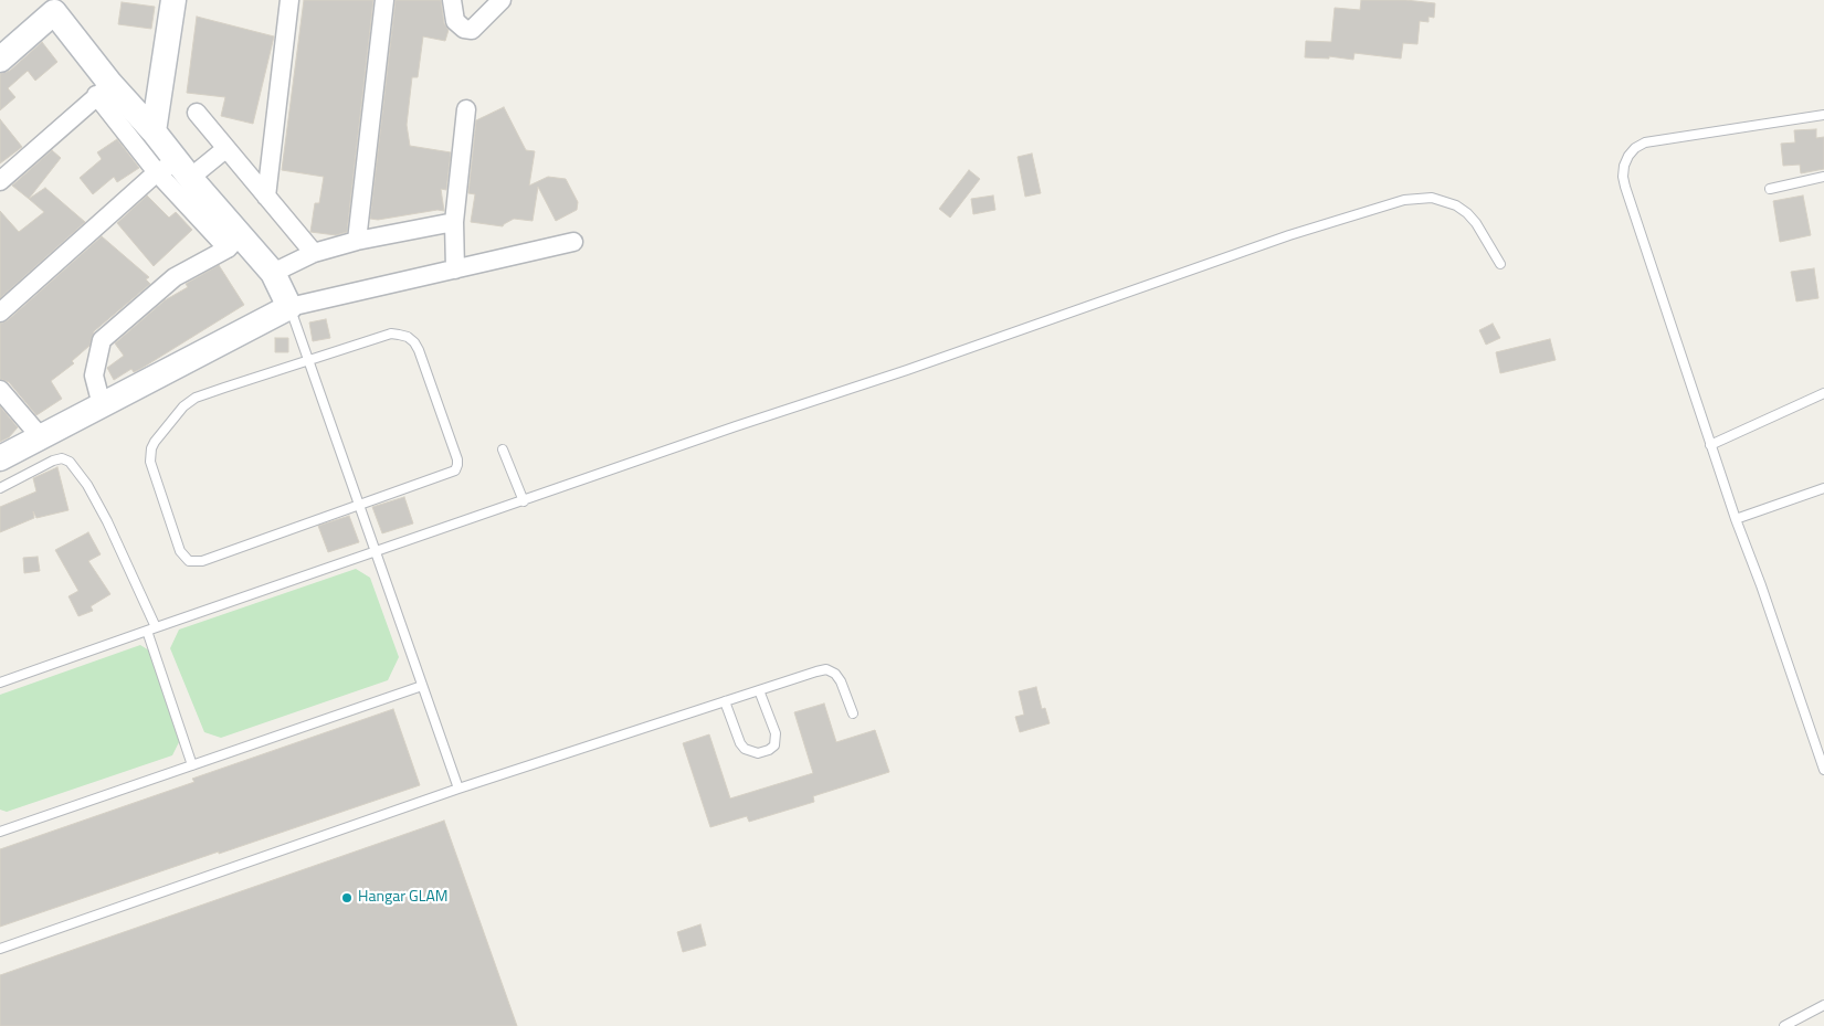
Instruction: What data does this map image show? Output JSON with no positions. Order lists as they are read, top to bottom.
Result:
{
  "places": ["Hangar GLAM"]
}
